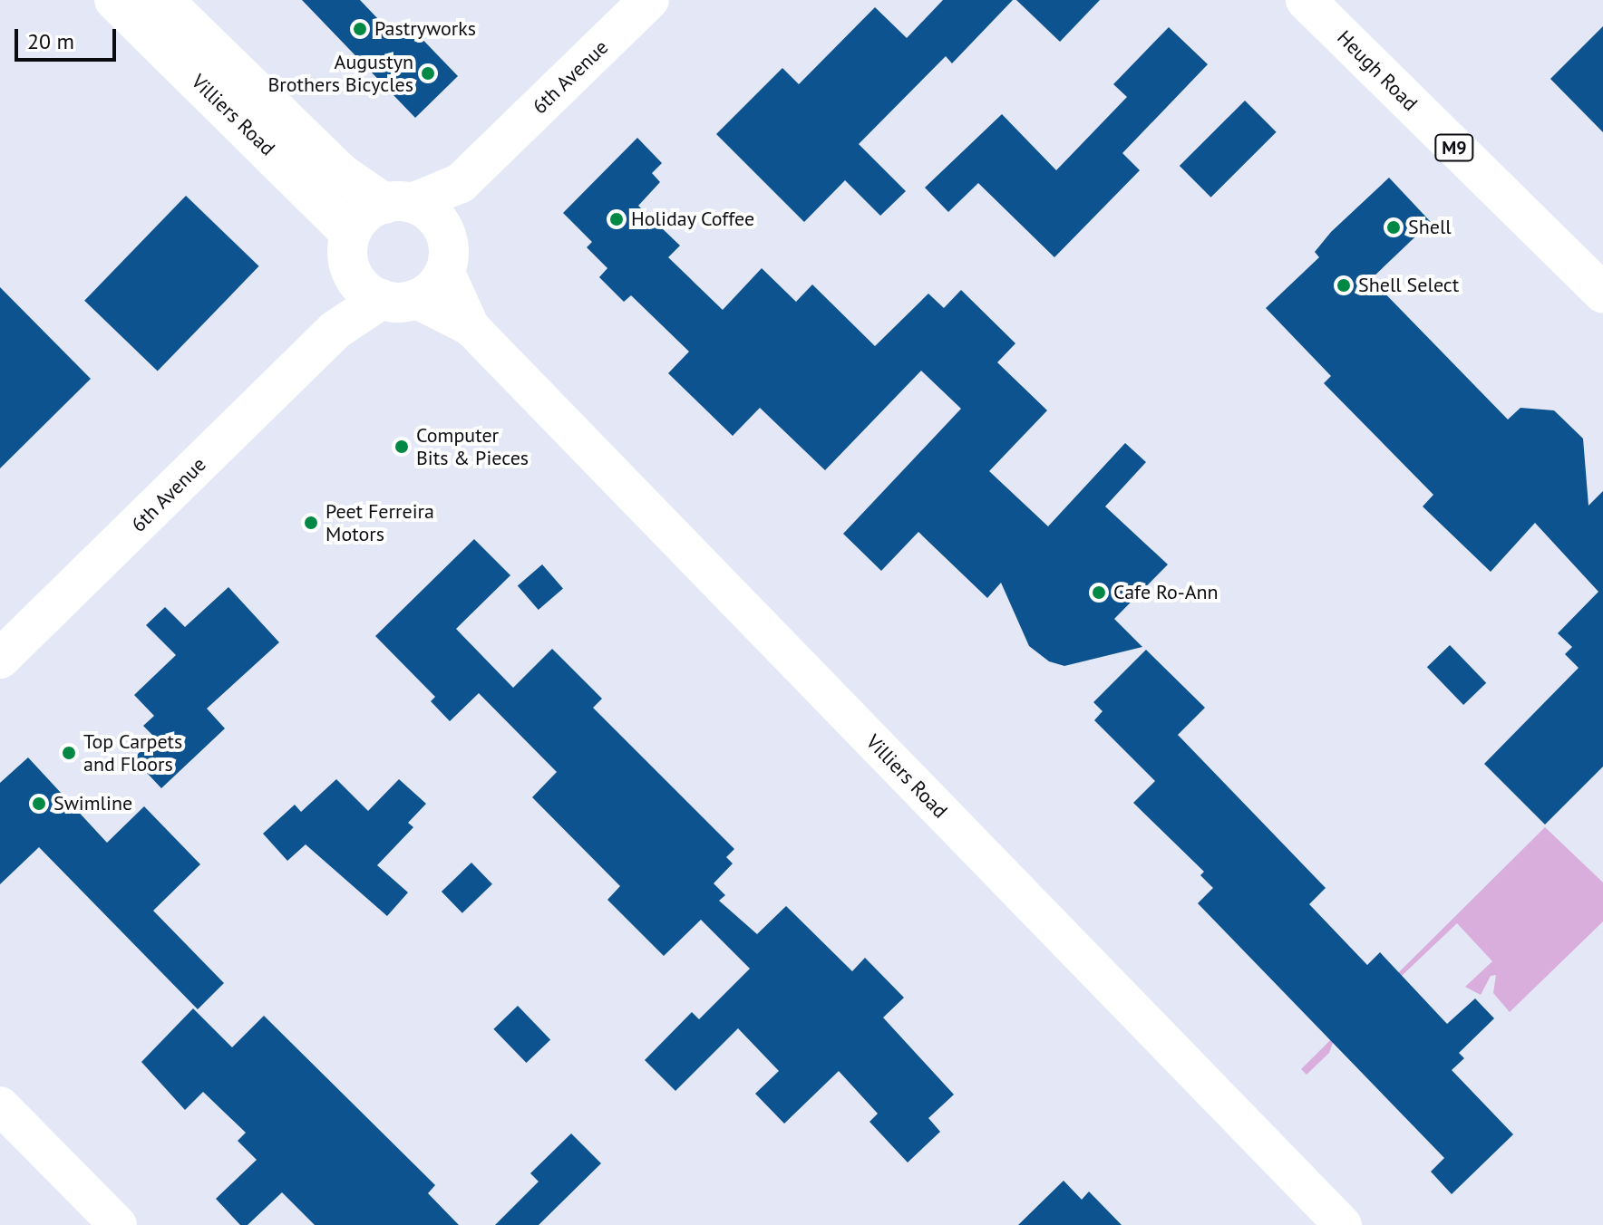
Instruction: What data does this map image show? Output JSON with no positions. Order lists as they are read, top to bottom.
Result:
{
  "streets": {
    "street": [
      "Heugh Road",
      "6th Avenue",
      "Villiers Road",
      "M9"
    ]
  },
  "crossings": [
    ["6th Avenue", "Villiers Road"]
  ],
  "places": [
    "Pastryworks",
    "Augustyn Brothers Bicycles",
    "Holiday Coffee",
    "Shell",
    "Shell Select",
    "Computer Bits & Pieces",
    "Peet Ferreira Motors",
    "Cafe Ro-Ann",
    "Top Carpets and Floors",
    "Swimline"
  ],
  "scale_bar": "20 m"
}
